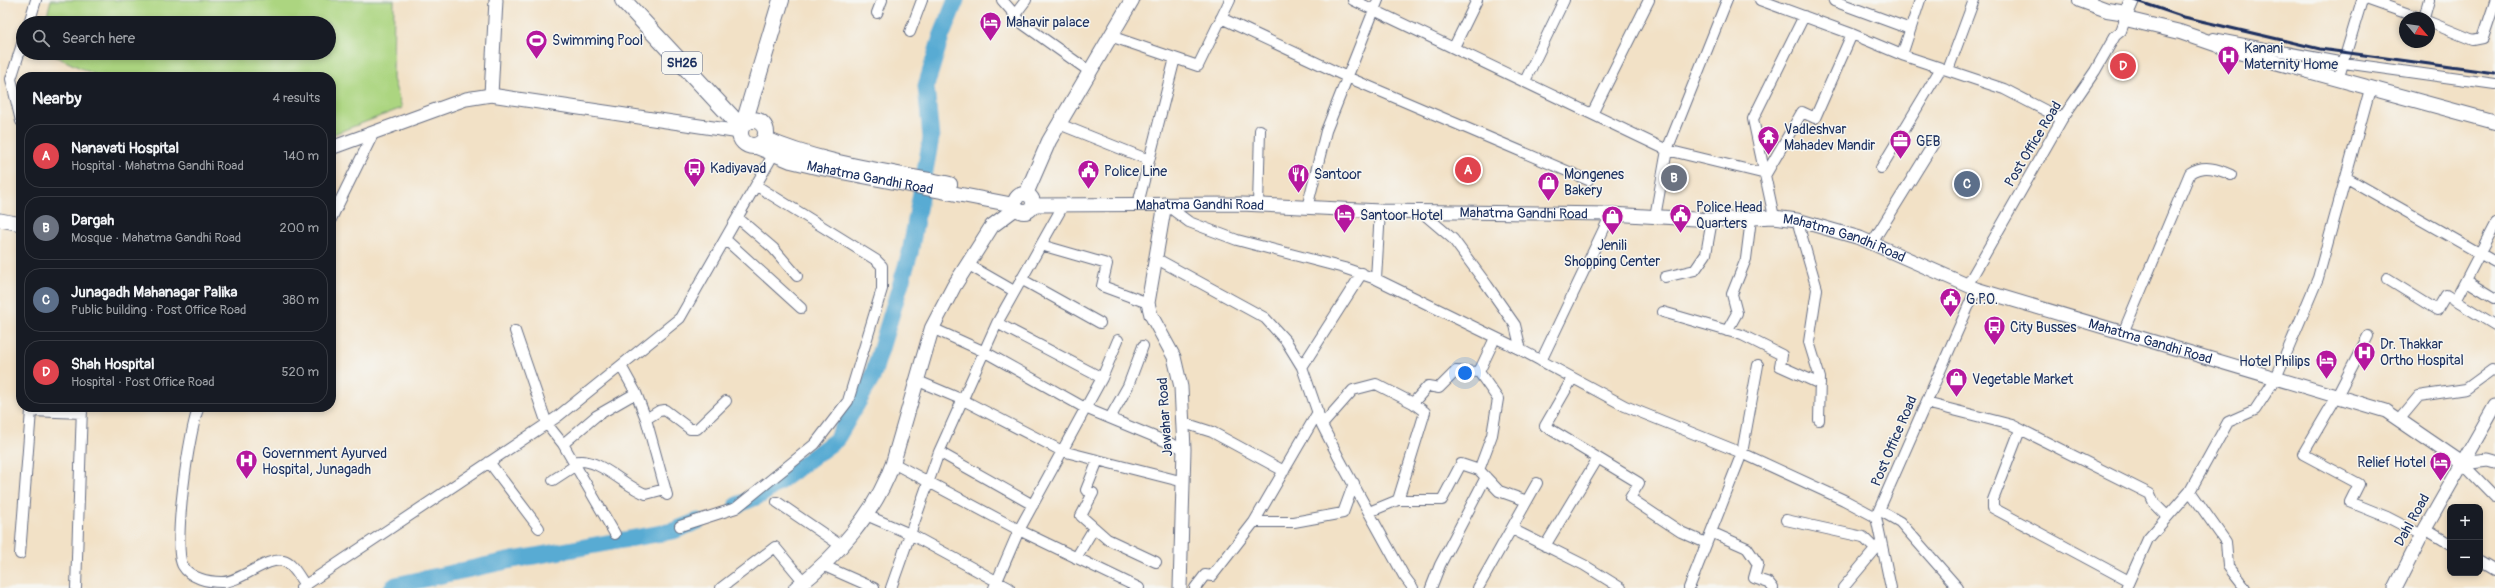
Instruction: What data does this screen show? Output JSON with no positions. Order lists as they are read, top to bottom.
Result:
{
  "streets": {
    "main road": ["SH26", "Mahatma Gandhi Road"],
    "street": ["Post Office Road", "Jawahar Road", "Dahl Road"]
  },
  "crossings": [
    ["Post Office Road", "Mahatma Gandhi Road"],
    ["Mahatma Gandhi Road", "Jawahar Road"],
    ["Mahatma Gandhi Road", "Dahl Road"]
  ],
  "places": {
    "hotel": [
      "Mahavir palace",
      "Santoor Hotel",
      "Hotel Philips",
      "Relief Hotel"
    ],
    "sports": ["Swimming Pool"],
    "hospital": ["Kanani Maternity Home", "Dr. Thakkar Ortho Hospital", "Government Ayurved Hospital, Junagadh"],
    "temple": ["Vadleshvar Mahadev Mandir"],
    "office": ["GEB"],
    "bus stop": ["Kadiyavad", "City Busses"],
    "public building": ["Police Line", "Police Head Quarters", "G.P.O."],
    "restaurant": ["Santoor"],
    "shop": ["Mongenes Bakery", "Jenili Shopping Center", "Vegetable Market"]
  },
  "north": "bottom right",
  "page": {
    "search": "Search here",
    "pins": [
      "D",
      "A",
      "B",
      "C"
    ],
    "heading": ["Nearby", "4 results"],
    "list": [
      {
        "mark": "A",
        "name": "Nanavati Hospital",
        "note": "Hospital · Mahatma Gandhi Road",
        "value": "140 m"
      },
      {
        "mark": "B",
        "name": "Dargah",
        "note": "Mosque · Mahatma Gandhi Road",
        "value": "200 m"
      },
      {
        "mark": "C",
        "name": "Junagadh Mahanagar Palika",
        "note": "Public building · Post Office Road",
        "value": "380 m"
      },
      {
        "mark": "D",
        "name": "Shah Hospital",
        "note": "Hospital · Post Office Road",
        "value": "520 m"
      }
    ],
    "map_buttons": ["+", "−"]
  }
}
